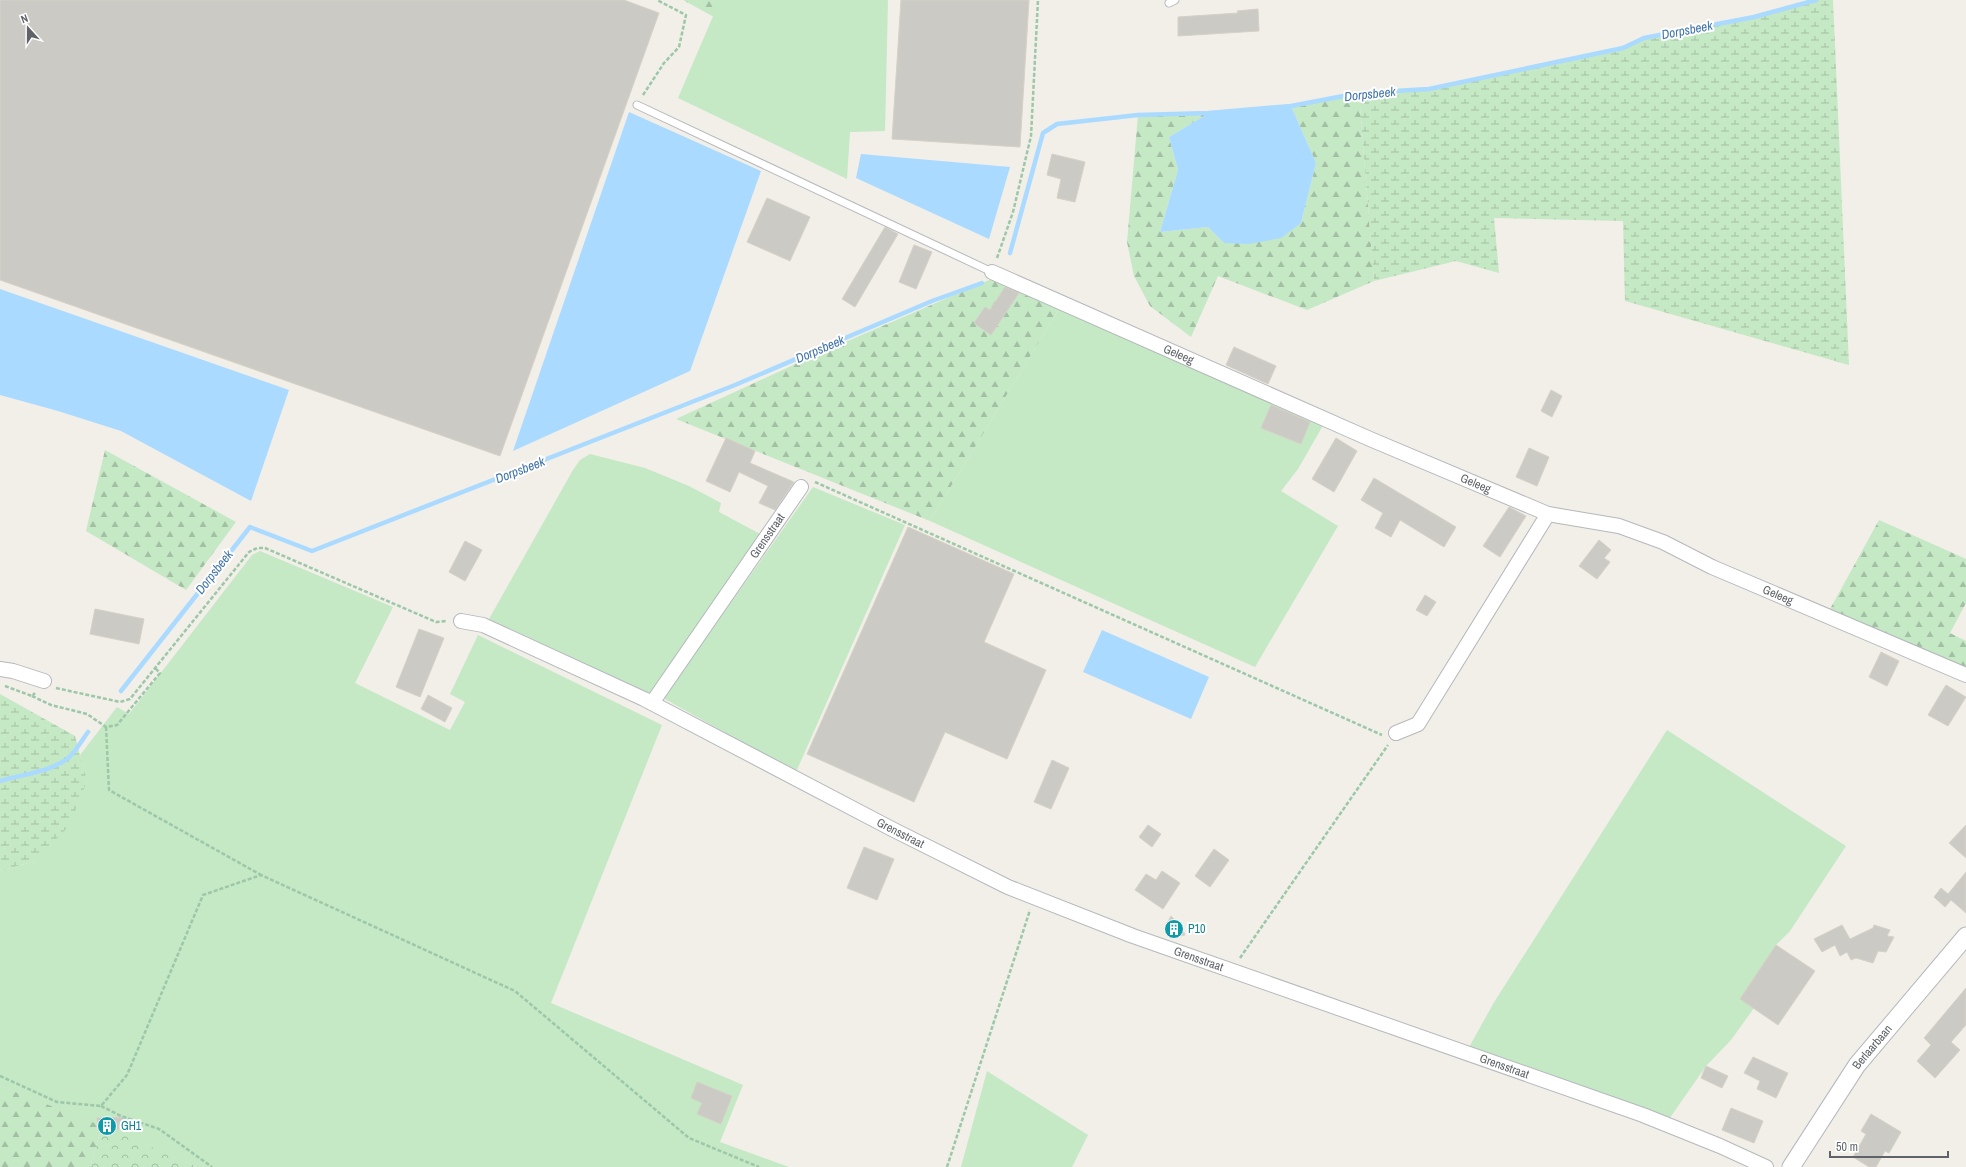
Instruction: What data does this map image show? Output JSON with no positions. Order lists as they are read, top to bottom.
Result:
{
  "streets": {
    "street": ["Geleeg", "Grensstraat", "Berlaarbaan"]
  },
  "water": ["Dorpsbeek"],
  "places": {
    "building": ["P10", "GH1"]
  },
  "scale_bar": "50 m",
  "north": "top"
}
